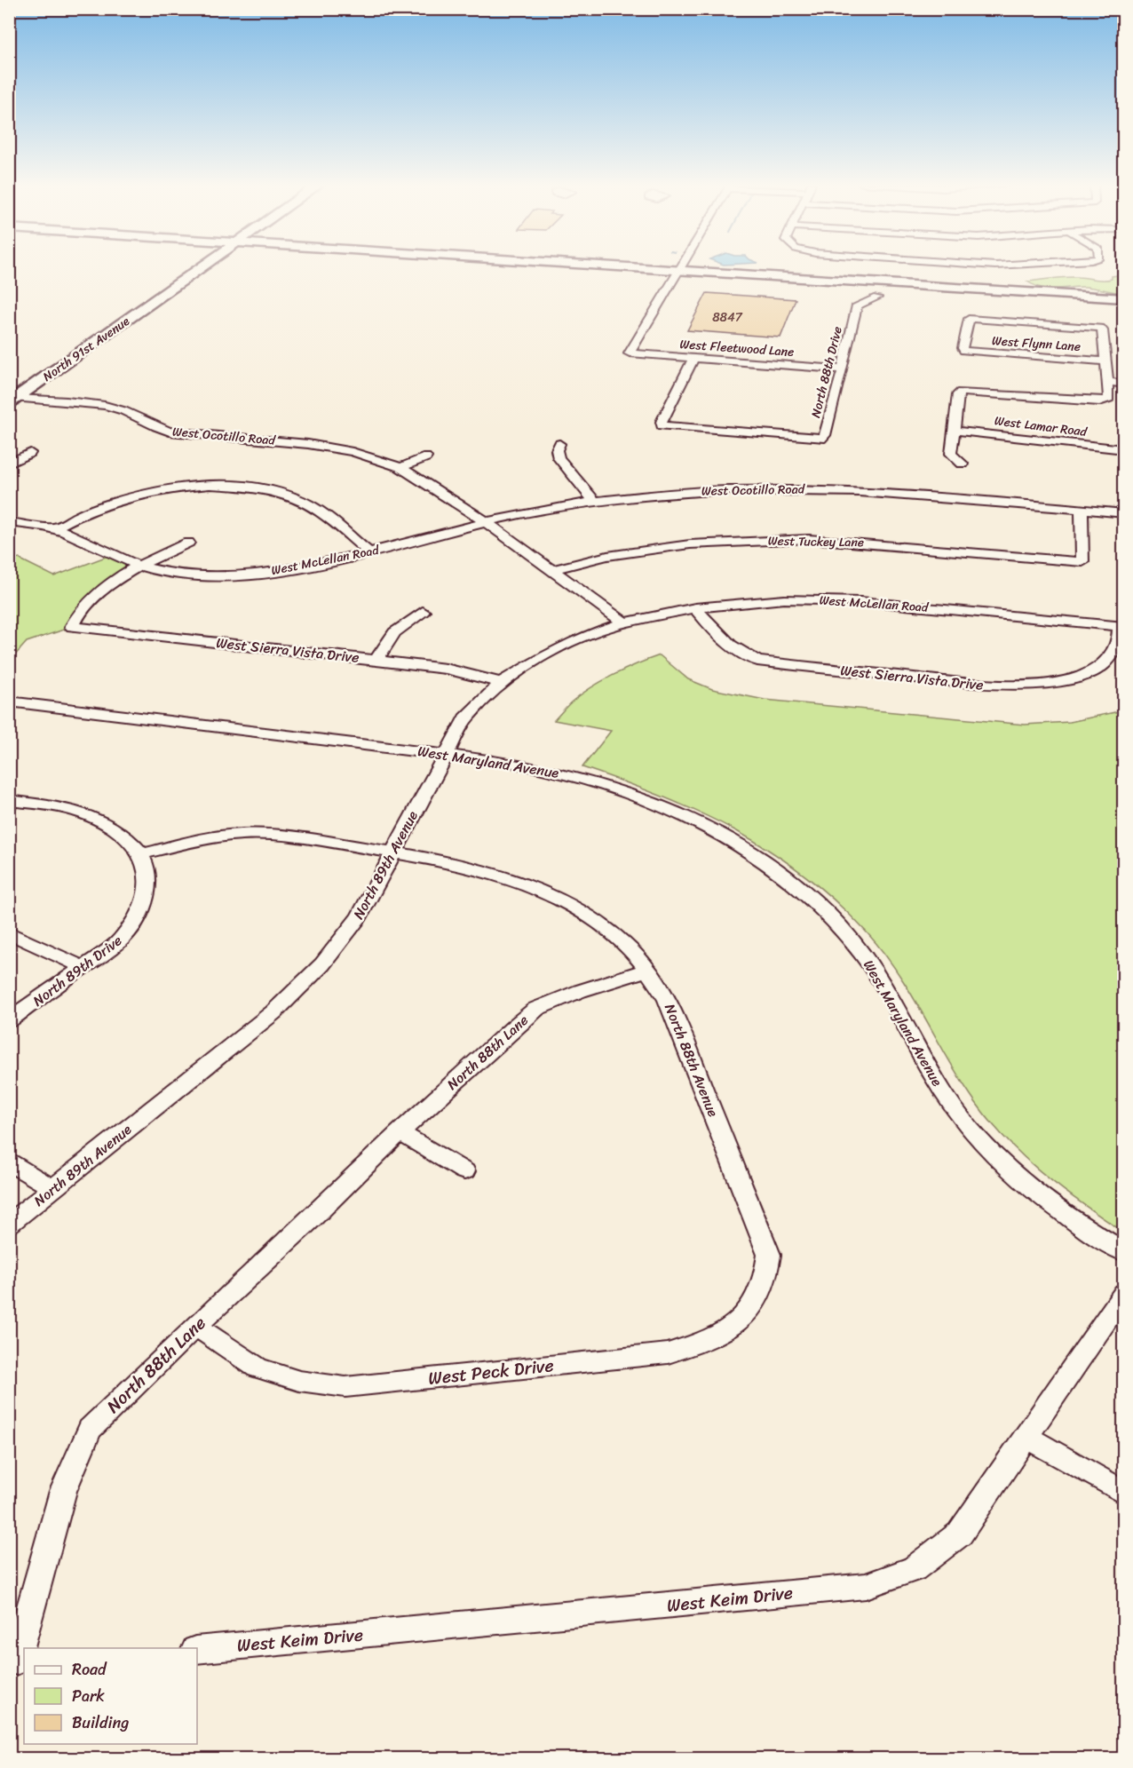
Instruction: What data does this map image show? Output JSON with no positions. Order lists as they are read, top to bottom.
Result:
{
  "streets": {
    "main road": ["North 91st Avenue"],
    "street": [
      "West Flynn Lane",
      "West Fleetwood Lane",
      "North 88th Drive",
      "West Lamar Road",
      "West Ocotillo Road",
      "West Tuckey Lane",
      "West McLellan Road",
      "West Sierra Vista Drive",
      "West Maryland Avenue",
      "North 89th Avenue",
      "North 89th Drive",
      "North 88th Lane",
      "North 88th Avenue",
      "West Peck Drive",
      "West Keim Drive"
    ]
  },
  "crossings": [
    ["West Fleetwood Lane", "North 88th Drive"],
    ["North 91st Avenue", "West Ocotillo Road"],
    ["West Ocotillo Road", "West Tuckey Lane"],
    ["West Ocotillo Road", "West McLellan Road"],
    ["West McLellan Road", "West Sierra Vista Drive"],
    ["West McLellan Road", "North 89th Avenue"],
    ["West Sierra Vista Drive", "North 89th Avenue"],
    ["West Maryland Avenue", "North 89th Avenue"],
    ["North 89th Avenue", "North 88th Avenue"],
    ["North 89th Drive", "North 88th Avenue"],
    ["North 88th Lane", "North 88th Avenue"],
    ["North 88th Lane", "West Peck Drive"],
    ["North 88th Avenue", "West Peck Drive"]
  ],
  "house_numbers": ["8847"],
  "legend": ["Road", "Park", "Building"]
}
